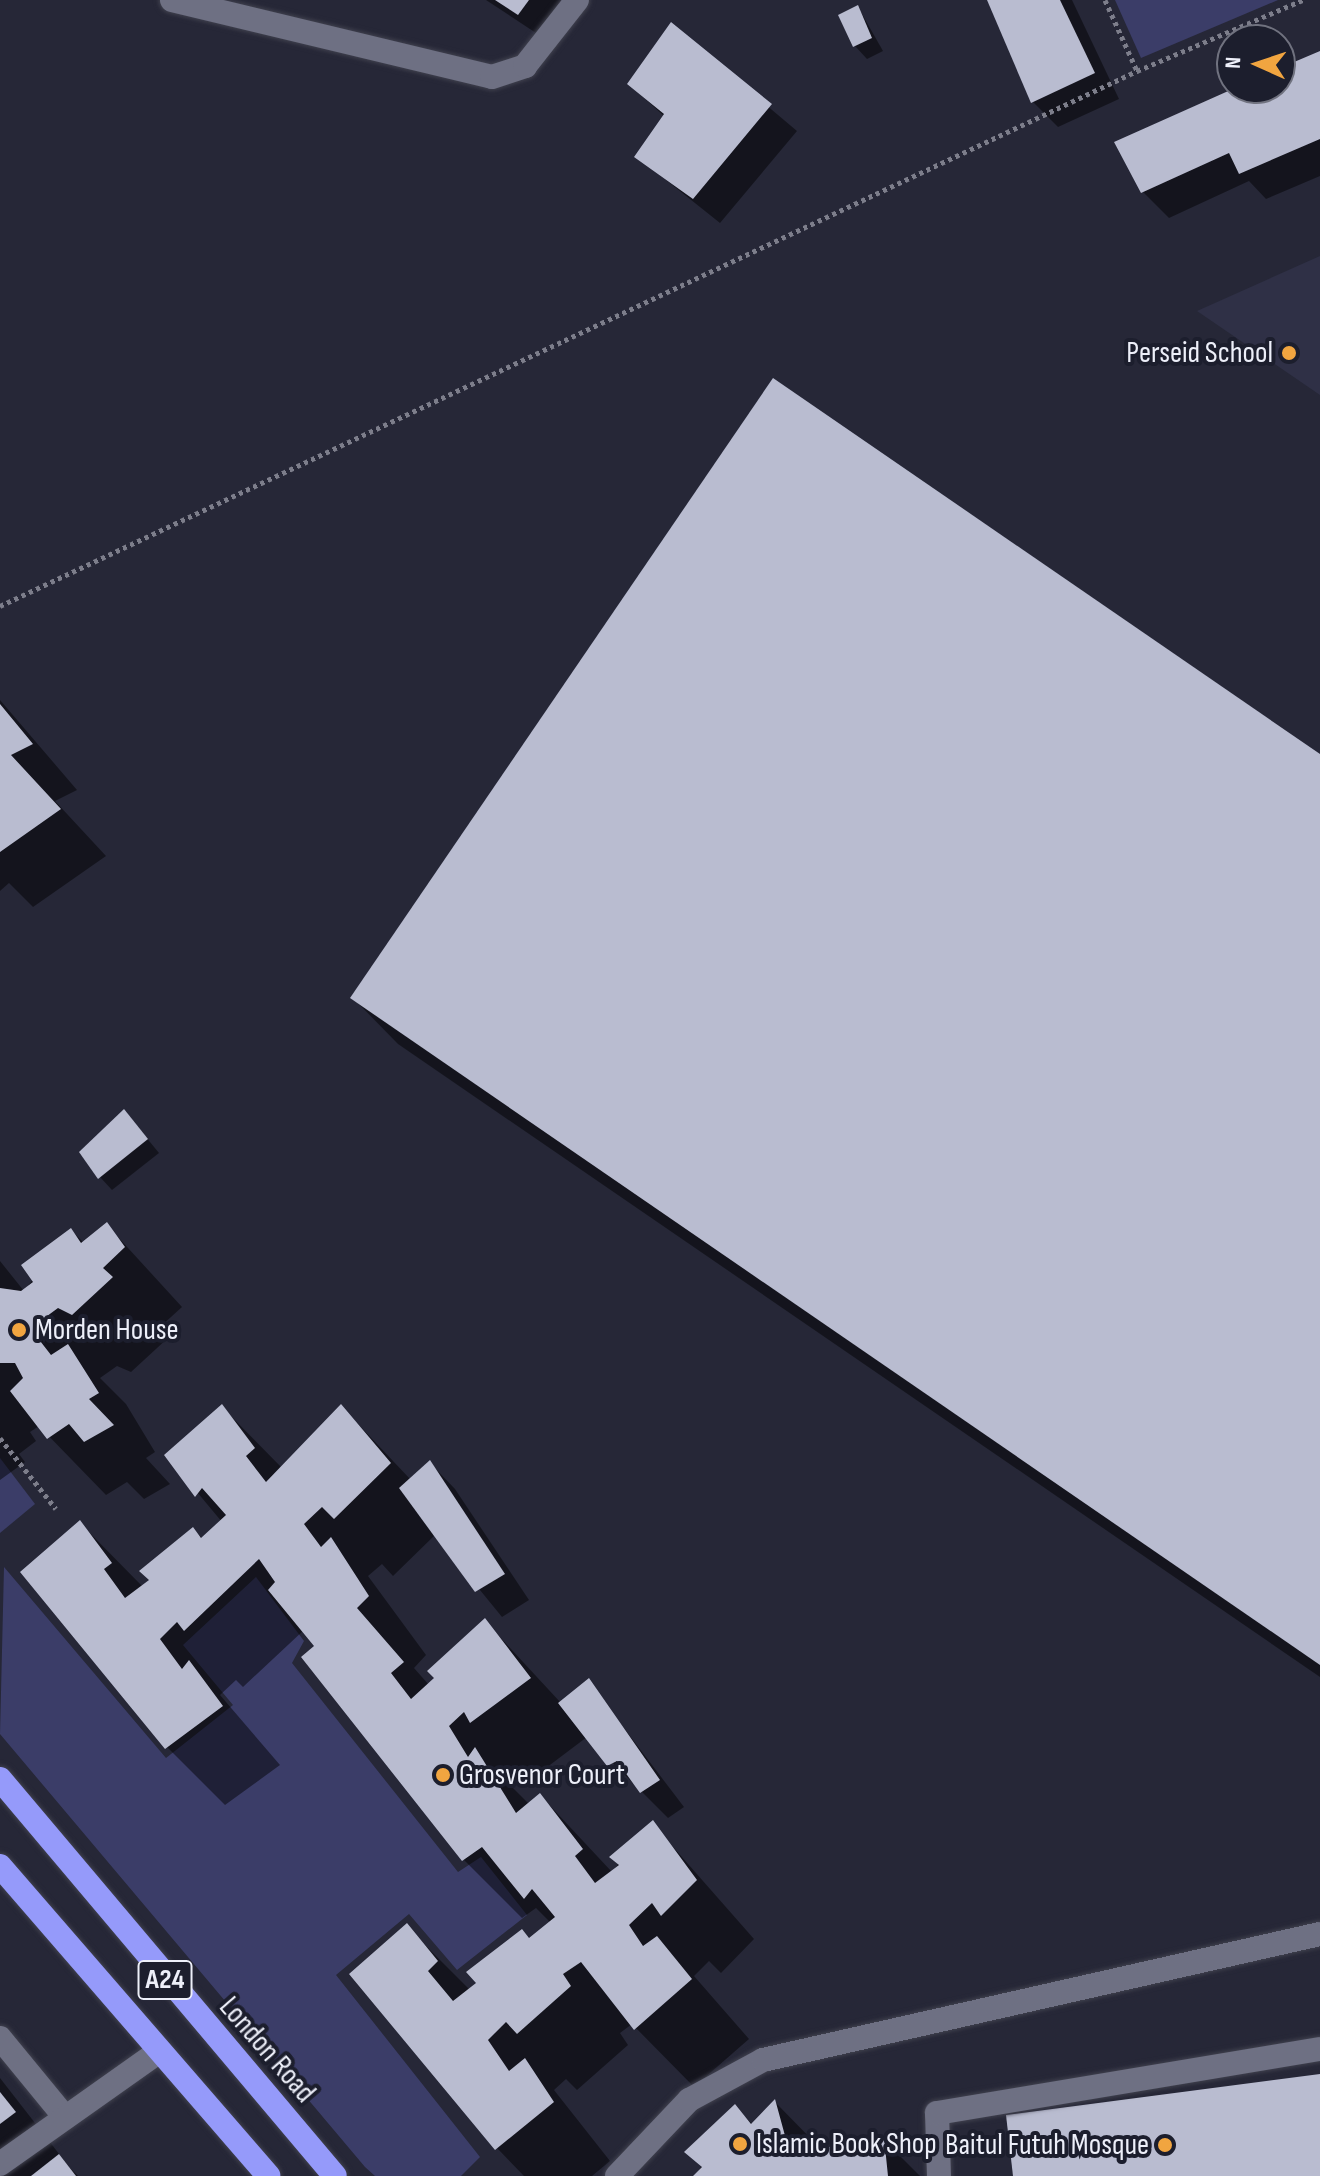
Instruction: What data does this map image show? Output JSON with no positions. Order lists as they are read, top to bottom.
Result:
{
  "streets": {
    "highway": ["A24", "London Road"]
  },
  "places": [
    "Perseid School",
    "Morden House",
    "Grosvenor Court",
    "Islamic Book Shop",
    "Baitul Futuh Mosque"
  ],
  "north": "left"
}
